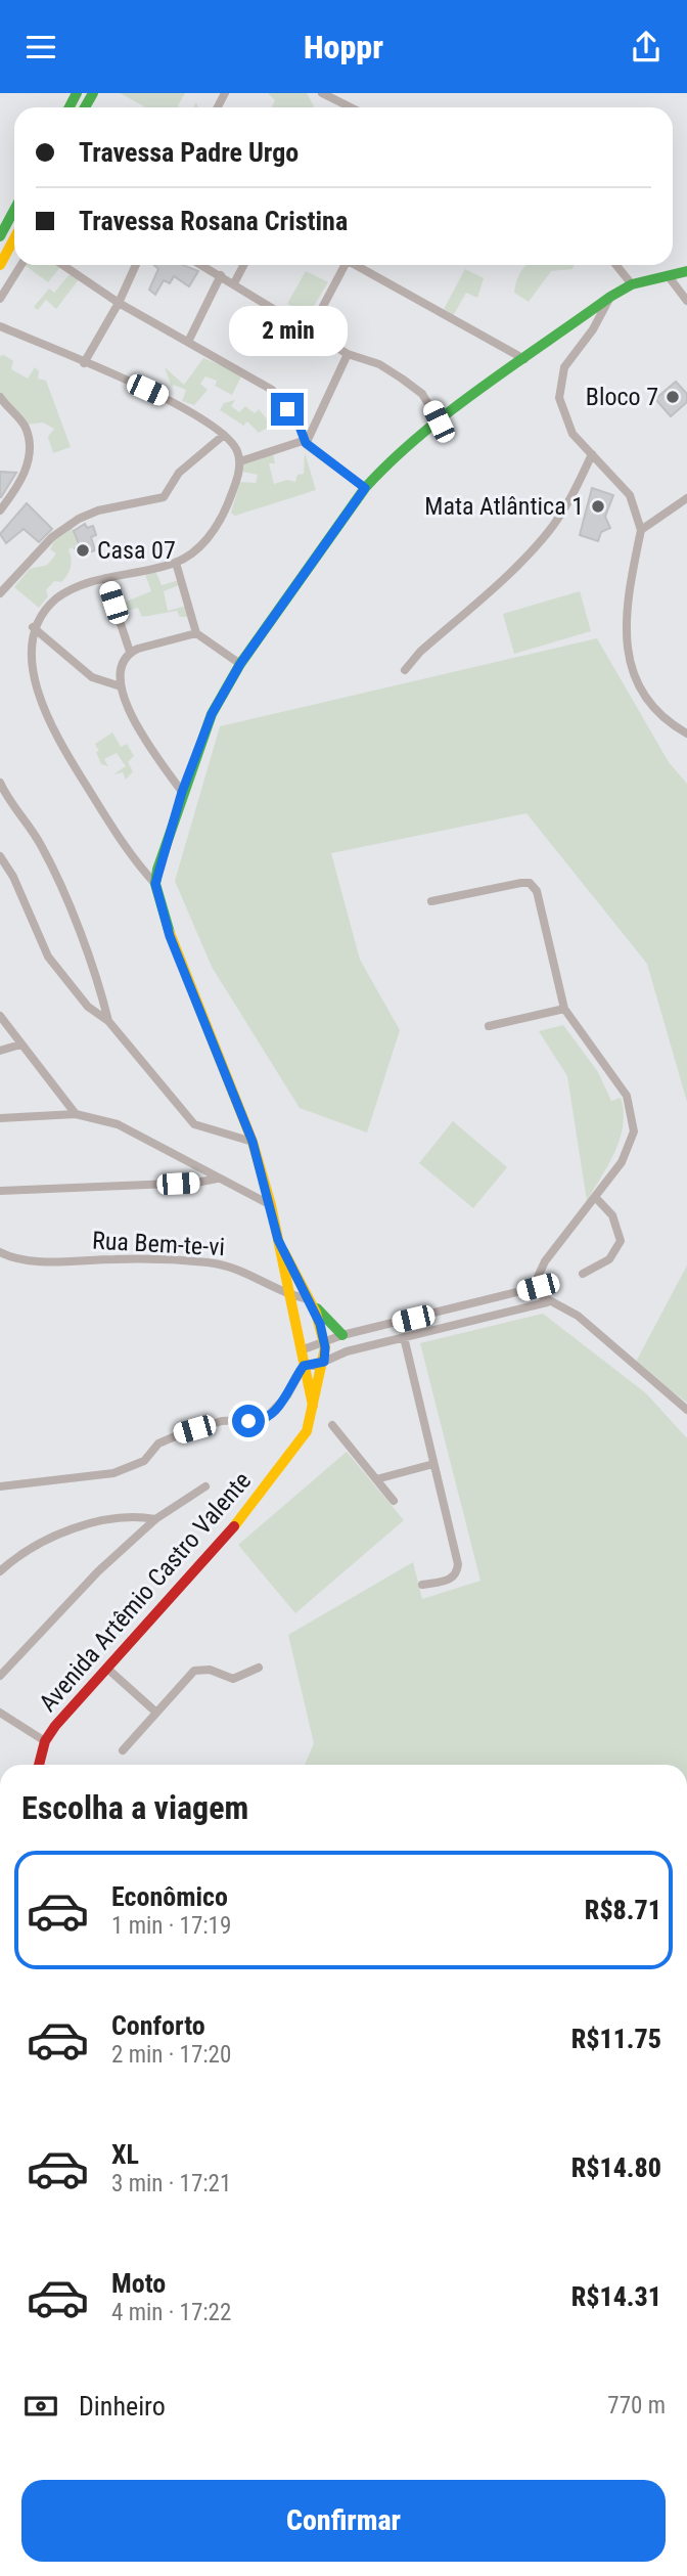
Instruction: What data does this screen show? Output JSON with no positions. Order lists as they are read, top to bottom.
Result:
{
  "streets": {
    "main road": ["Avenida Artêmio Castro Valente"],
    "street": ["Rua Bem-te-vi"]
  },
  "crossings": [
    ["Rua Bem-te-vi", "Avenida Artêmio Castro Valente"]
  ],
  "places": ["Bloco 7", "Mata Atlântica 1", "Casa 07"],
  "page": {
    "header": "Hoppr",
    "banner": ["Travessa Padre Urgo", "Travessa Rosana Cristina"],
    "bubble": "2 min",
    "heading": "Escolha a viagem",
    "list": [
      {
        "name": "Econômico",
        "note": "1 min · 17:19",
        "value": "R$8.71"
      },
      {
        "name": "Conforto",
        "note": "2 min · 17:20",
        "value": "R$11.75"
      },
      {
        "name": "XL",
        "note": "3 min · 17:21",
        "value": "R$14.80"
      },
      {
        "name": "Moto",
        "note": "4 min · 17:22",
        "value": "R$14.31"
      }
    ],
    "pay": ["Dinheiro", "770 m"],
    "buttons": "Confirmar"
  }
}
